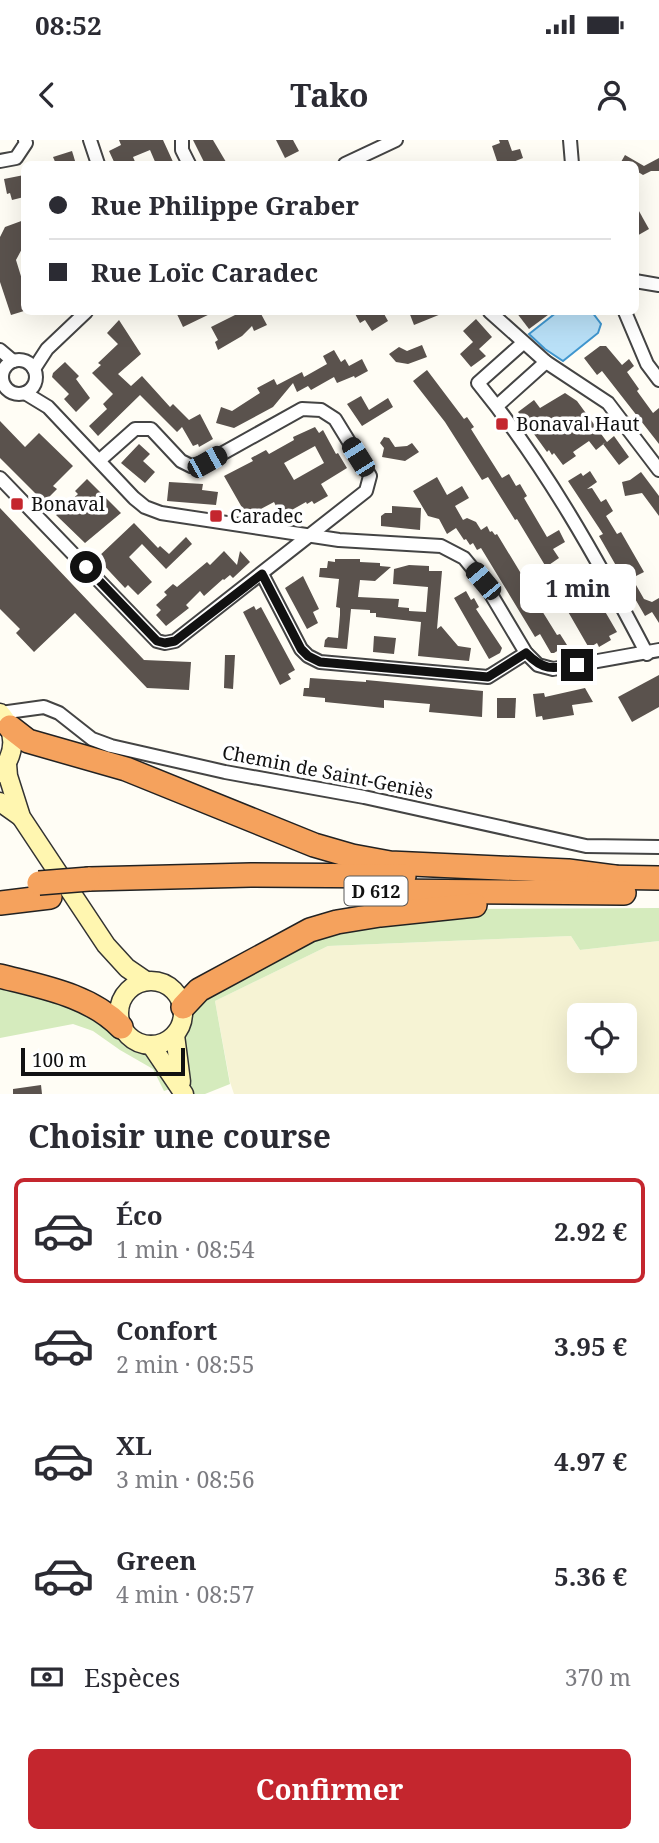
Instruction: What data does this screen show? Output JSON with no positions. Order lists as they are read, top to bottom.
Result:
{
  "streets": {
    "highway": ["D 612"],
    "street": ["Chemin de Saint-Geniès"]
  },
  "places": {
    "transit": ["Bonaval Haut", "Bonaval", "Caradec"]
  },
  "scale_bar": "100 m",
  "page": {
    "status": "08:52",
    "header": "Tako",
    "banner": ["Rue Philippe Graber", "Rue Loïc Caradec"],
    "bubble": "1 min",
    "scale": "100 m",
    "heading": "Choisir une course",
    "list": [
      {
        "name": "Éco",
        "note": "1 min · 08:54",
        "value": "2.92 €"
      },
      {
        "name": "Confort",
        "note": "2 min · 08:55",
        "value": "3.95 €"
      },
      {
        "name": "XL",
        "note": "3 min · 08:56",
        "value": "4.97 €"
      },
      {
        "name": "Green",
        "note": "4 min · 08:57",
        "value": "5.36 €"
      }
    ],
    "pay": ["Espèces", "370 m"],
    "buttons": "Confirmer"
  }
}
